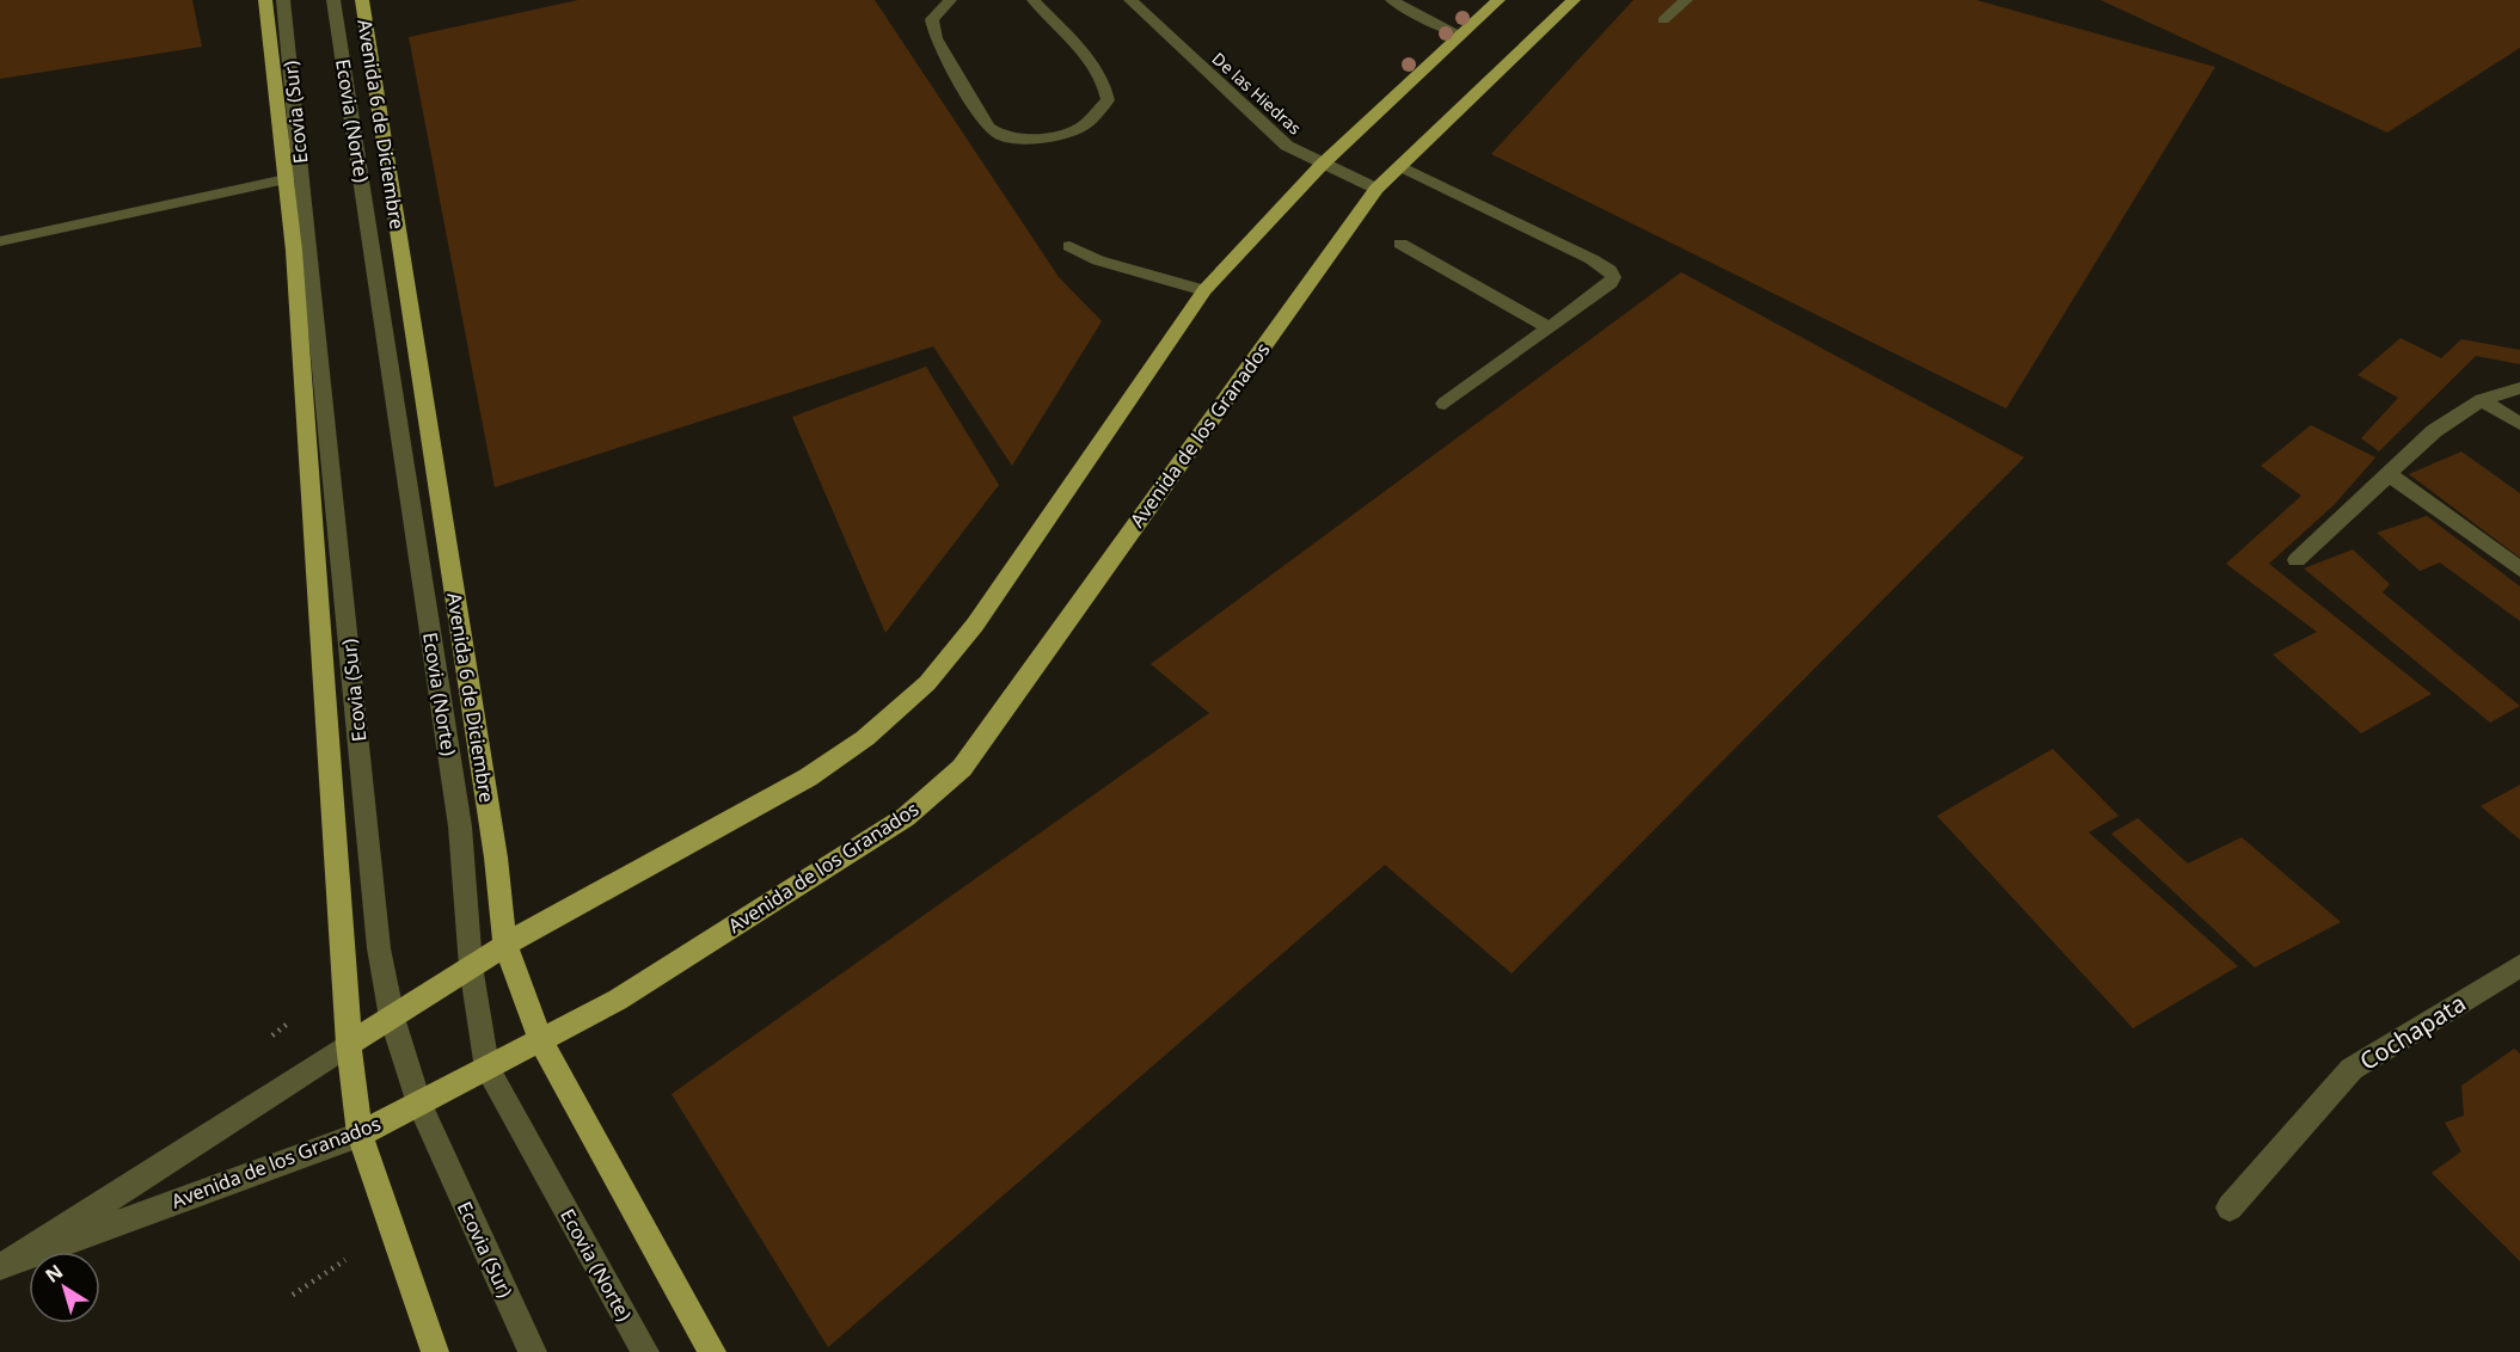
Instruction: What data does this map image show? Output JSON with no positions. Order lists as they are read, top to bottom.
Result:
{
  "streets": {
    "main road": ["Avenida 6 de Diciembre", "Avenida de los Granados"],
    "street": [
      "De las Hiedras",
      "Ecovia (Sur)",
      "Ecovia (Norte)",
      "Cochapata"
    ]
  },
  "crossings": [
    ["De las Hiedras", "Avenida de los Granados"],
    ["Ecovia (Sur)", "Avenida de los Granados"],
    ["Ecovia (Norte)", "Avenida de los Granados"],
    ["Avenida 6 de Diciembre", "Avenida de los Granados"]
  ],
  "north": "top left"
}
